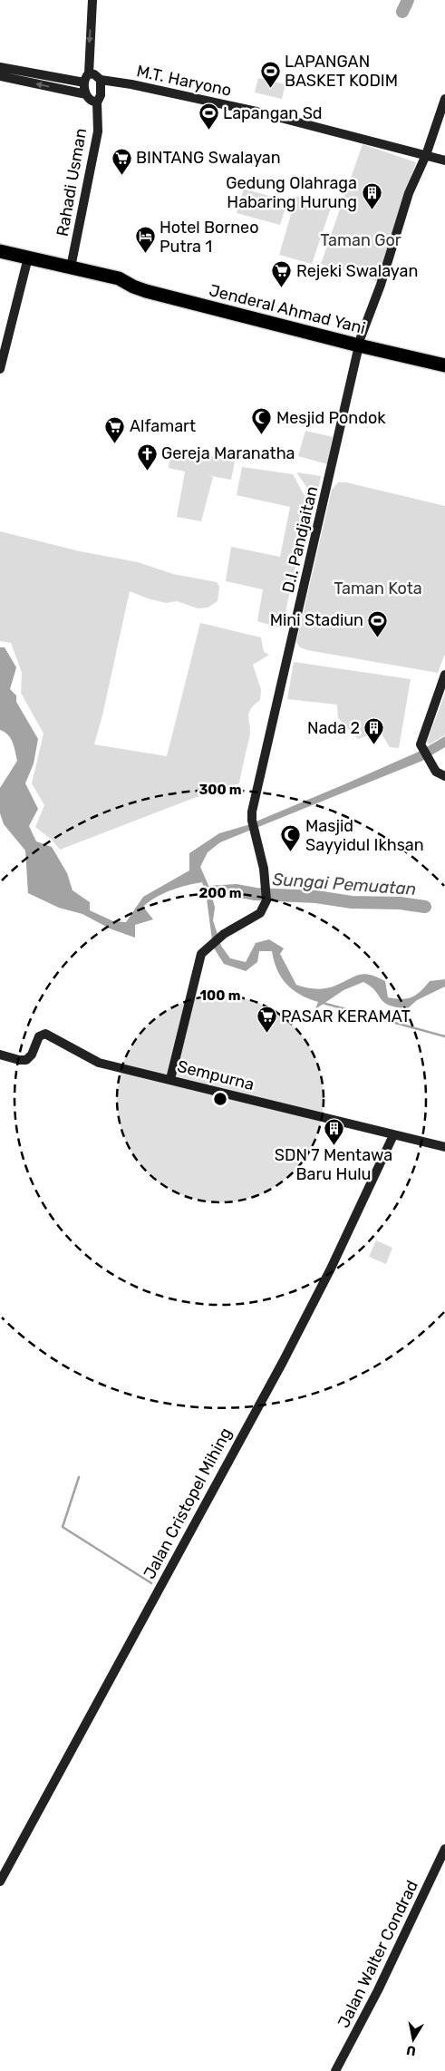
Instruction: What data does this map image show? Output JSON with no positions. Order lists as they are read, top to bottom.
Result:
{
  "streets": {
    "highway": ["Jenderal Ahmad Yani"],
    "street": [
      "M.T. Haryono",
      "Rahadi Usman",
      "D.I. Pandjaitan",
      "Sempurna",
      "Jalan Cristopel Mihing",
      "Jalan Walter Condrad"
    ]
  },
  "crossings": [
    ["M.T. Haryono", "Rahadi Usman"],
    ["M.T. Haryono", "D.I. Pandjaitan"],
    ["Rahadi Usman", "Jenderal Ahmad Yani"],
    ["Jenderal Ahmad Yani", "D.I. Pandjaitan"],
    ["D.I. Pandjaitan", "Sempurna"],
    ["Sempurna", "Jalan Cristopel Mihing"]
  ],
  "water": ["Sungai Pemuatan"],
  "parks": ["Taman Gor", "Taman Kota"],
  "places": {
    "sports": ["LAPANGAN BASKET KODIM", "Lapangan Sd", "Mini Stadiun"],
    "supermarket": [
      "BINTANG Swalayan",
      "Rejeki Swalayan",
      "Alfamart",
      "PASAR KERAMAT"
    ],
    "building": ["Gedung Olahraga Habaring Hurung", "Nada 2", "SDN 7 Mentawa Baru Hulu"],
    "hotel": ["Hotel Borneo Putra 1"],
    "mosque": ["Mesjid Pondok", "Masjid Sayyidul Ikhsan"],
    "church": ["Gereja Maranatha"]
  },
  "north": "bottom",
  "rings": ["300 m", "200 m", "100 m"]
}
